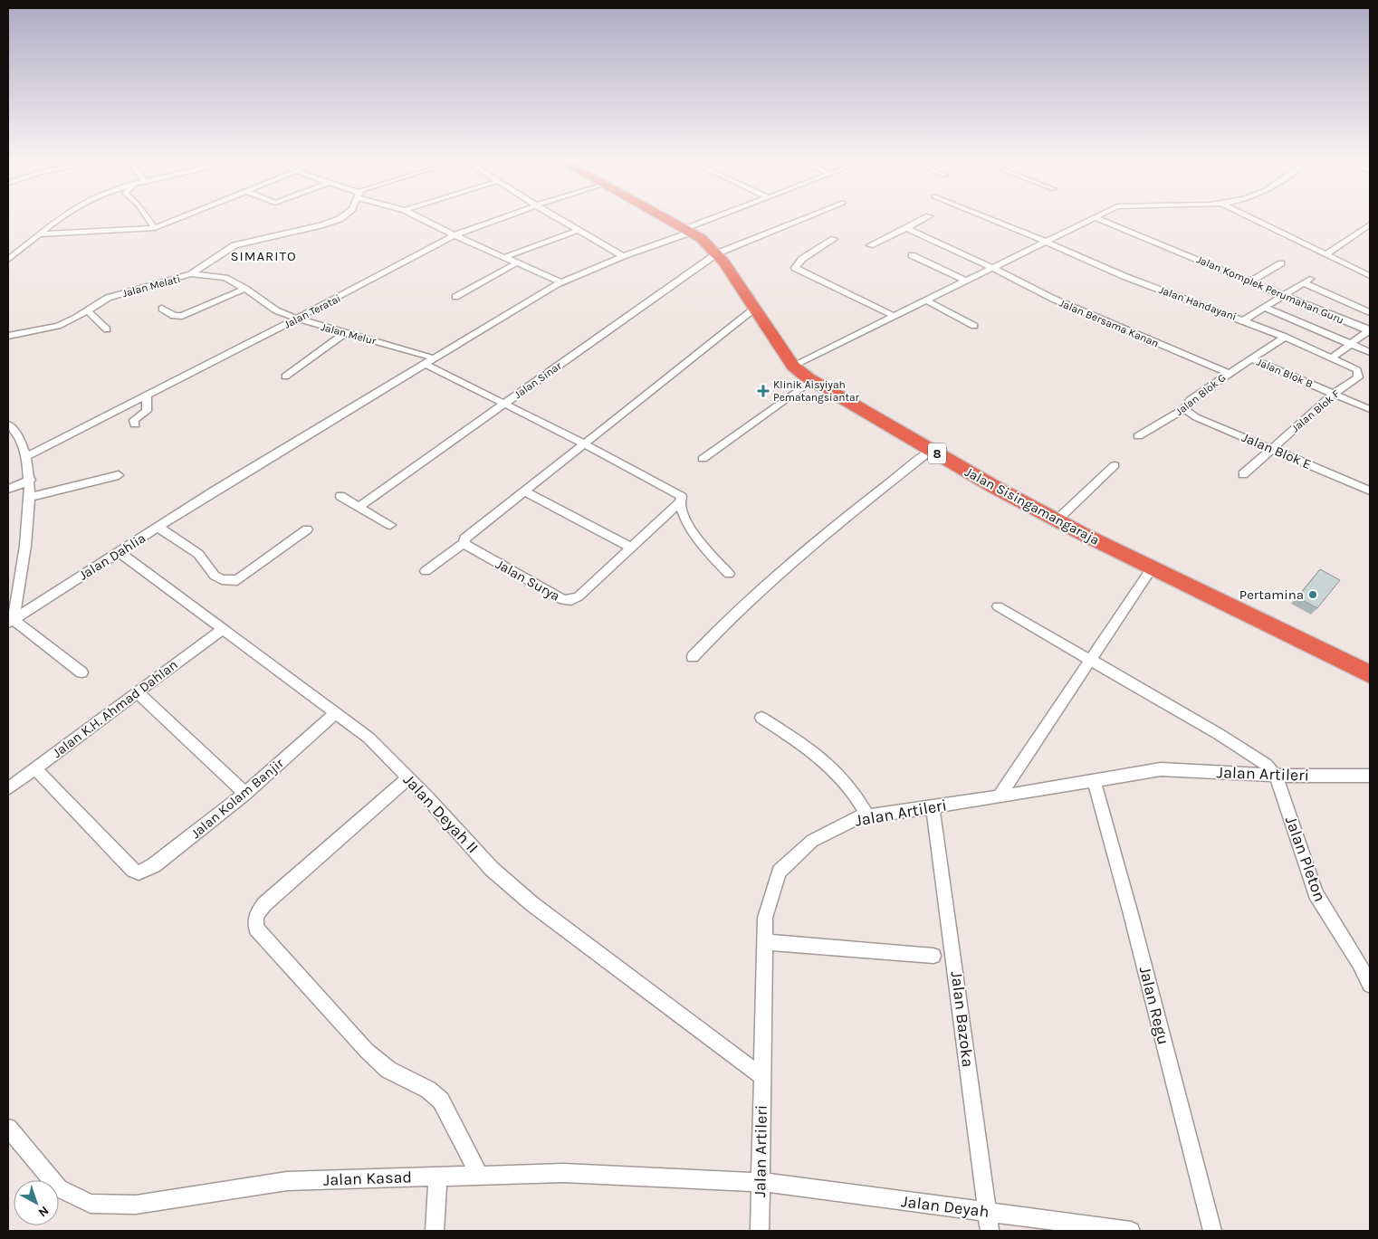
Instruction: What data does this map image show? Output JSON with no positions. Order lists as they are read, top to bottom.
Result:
{
  "streets": {
    "highway": ["8", "Jalan Sisingamangaraja"],
    "street": [
      "Jalan Melati",
      "Jalan Komplek Perumahan Guru",
      "Jalan Handayani",
      "Jalan Teratai",
      "Jalan Bersama Kanan",
      "Jalan Melur",
      "Jalan Blok B",
      "Jalan Sinar",
      "Jalan Blok G",
      "Jalan Blok F",
      "Jalan Blok E",
      "Jalan Dahlia",
      "Jalan Surya",
      "Jalan K.H. Ahmad Dahlan",
      "Jalan Artileri",
      "Jalan Kolam Banjir",
      "Jalan Deyah II",
      "Jalan Pleton",
      "Jalan Regu",
      "Jalan Bazoka",
      "Jalan Kasad",
      "Jalan Deyah"
    ]
  },
  "crossings": [
    ["Jalan Melati", "Jalan Melur"],
    ["Jalan Handayani", "Jalan Blok G"],
    ["Jalan Handayani", "Jalan Blok F"],
    ["Jalan Teratai", "Jalan Melur"],
    ["Jalan Bersama Kanan", "Jalan Blok G"],
    ["Jalan Melur", "Jalan Dahlia"],
    ["Jalan Blok B", "Jalan Blok G"],
    ["Jalan Blok B", "Jalan Blok F"],
    ["Jalan Sinar", "Jalan Sisingamangaraja"],
    ["Jalan Blok G", "Jalan Blok E"],
    ["Jalan Blok F", "Jalan Blok E"],
    ["Jalan Sisingamangaraja", "Jalan Dahlia"],
    ["Jalan Dahlia", "Jalan Deyah II"],
    ["Jalan K.H. Ahmad Dahlan", "Jalan Kolam Banjir"],
    ["Jalan K.H. Ahmad Dahlan", "Jalan Deyah II"],
    ["Jalan Artileri", "Jalan Deyah II"],
    ["Jalan Artileri", "Jalan Pleton"],
    ["Jalan Artileri", "Jalan Regu"],
    ["Jalan Artileri", "Jalan Bazoka"],
    ["Jalan Artileri", "Jalan Kasad"],
    ["Jalan Artileri", "Jalan Deyah"],
    ["Jalan Kolam Banjir", "Jalan Deyah II"],
    ["Jalan Bazoka", "Jalan Deyah"],
    ["Jalan Kasad", "Jalan Deyah"]
  ],
  "districts": ["SIMARITO"],
  "places": {
    "health": ["Klinik Aisyiyah Pematangsiantar"],
    "other": ["Pertamina"]
  },
  "north": "bottom right"
}
